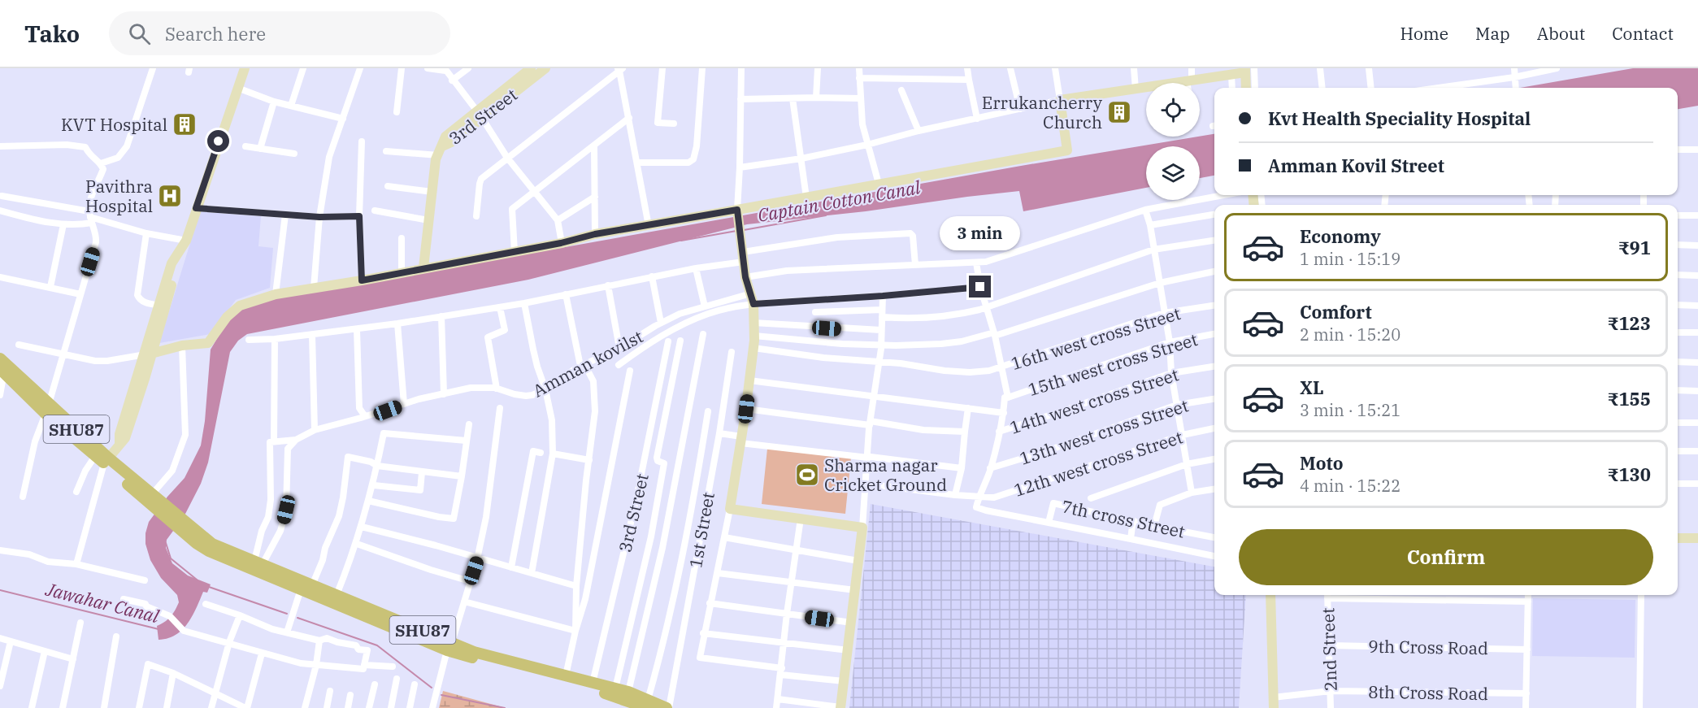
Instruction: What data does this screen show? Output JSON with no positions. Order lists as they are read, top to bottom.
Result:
{
  "streets": {
    "main road": ["SHU87"],
    "street": [
      "3rd Street",
      "16th west cross Street",
      "Amman kovilst",
      "15th west cross Street",
      "14th west cross Street",
      "13th west cross Street",
      "12th west cross Street",
      "7th cross Street",
      "1st Street",
      "9th Cross Road",
      "2nd Street",
      "8th Cross Road"
    ]
  },
  "crossings": [
    ["3rd Street", "SHU87"],
    ["SHU87", "1st Street"],
    ["12th west cross Street", "7th cross Street"],
    ["9th Cross Road", "2nd Street"],
    ["2nd Street", "8th Cross Road"]
  ],
  "water": ["Captain Cotton Canal", "Jawahar Canal"],
  "places": {
    "building": ["Errukancherry Church", "KVT Hospital"],
    "hospital": ["Pavithra Hospital"],
    "sports": ["Sharma nagar Cricket Ground"]
  },
  "page": {
    "header": "Tako",
    "search": "Search here",
    "nav": [
      "Home",
      "Map",
      "About",
      "Contact"
    ],
    "banner": ["Kvt Health Speciality Hospital", "Amman Kovil Street"],
    "list": [
      {
        "name": "Economy",
        "note": "1 min · 15:19",
        "value": "₹91"
      },
      {
        "name": "Comfort",
        "note": "2 min · 15:20",
        "value": "₹123"
      },
      {
        "name": "XL",
        "note": "3 min · 15:21",
        "value": "₹155"
      },
      {
        "name": "Moto",
        "note": "4 min · 15:22",
        "value": "₹130"
      }
    ],
    "bubble": "3 min",
    "buttons": "Confirm"
  }
}
